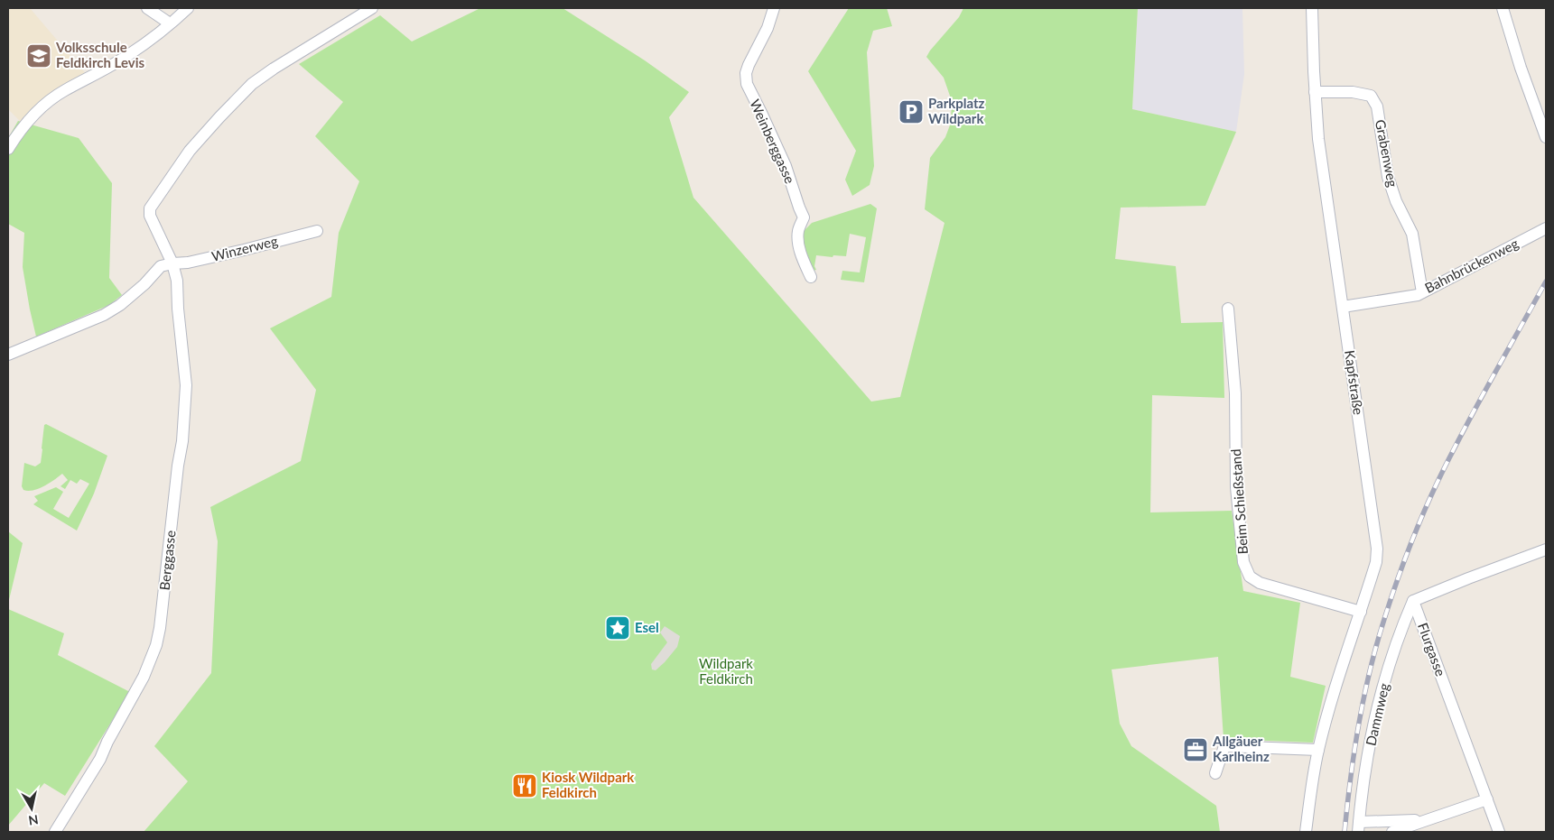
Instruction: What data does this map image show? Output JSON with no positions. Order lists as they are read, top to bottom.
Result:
{
  "streets": {
    "street": [
      "Weinberggasse",
      "Grabenweg",
      "Winzerweg",
      "Bahnbrückenweg",
      "Kapfstraße",
      "Beim Schießstand",
      "Berggasse",
      "Flurgasse",
      "Dammweg"
    ]
  },
  "crossings": [
    ["Grabenweg", "Bahnbrückenweg"],
    ["Grabenweg", "Kapfstraße"],
    ["Winzerweg", "Berggasse"],
    ["Bahnbrückenweg", "Kapfstraße"],
    ["Kapfstraße", "Beim Schießstand"],
    ["Flurgasse", "Dammweg"]
  ],
  "parks": ["Wildpark Feldkirch"],
  "places": {
    "school or university": ["Volksschule Feldkirch Levis"],
    "parking": ["Parkplatz Wildpark"],
    "place": ["Esel"],
    "office": ["Allgäuer Karlheinz"],
    "restaurant": ["Kiosk Wildpark Feldkirch"]
  },
  "north": "bottom"
}
